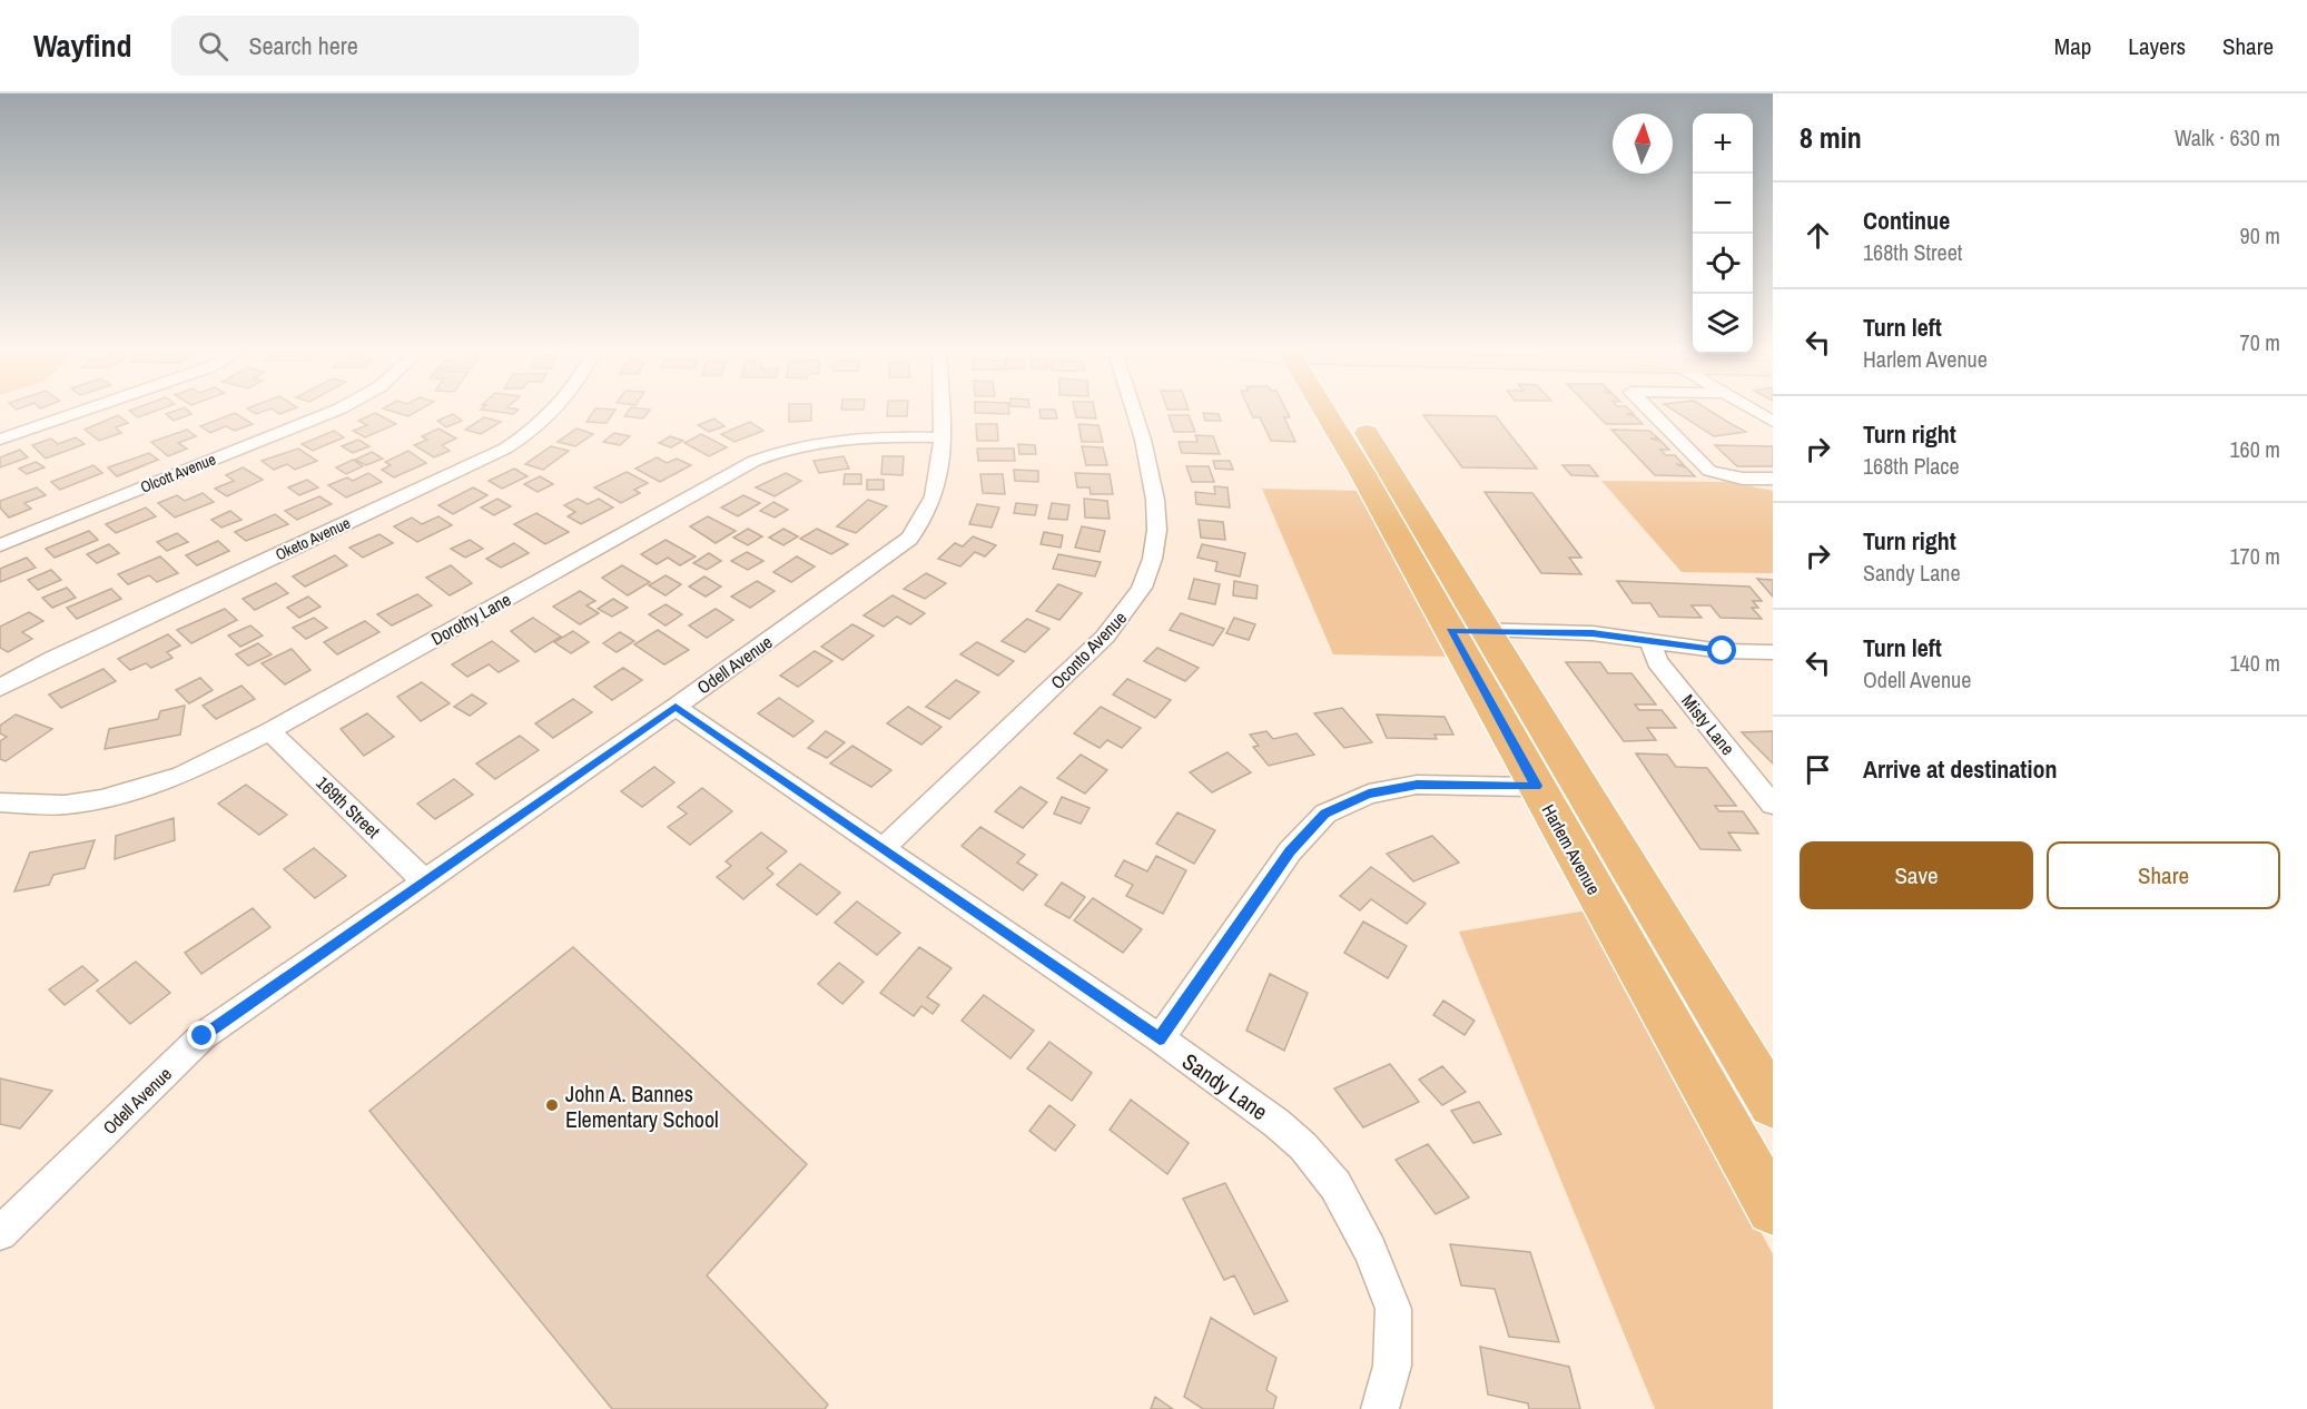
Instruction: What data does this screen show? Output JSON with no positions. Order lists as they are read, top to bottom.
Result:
{
  "streets": {
    "main road": ["Harlem Avenue"],
    "street": [
      "Olcott Avenue",
      "Oketo Avenue",
      "Dorothy Lane",
      "Oconto Avenue",
      "Odell Avenue",
      "Misty Lane",
      "169th Street",
      "Sandy Lane"
    ]
  },
  "crossings": [
    ["Dorothy Lane", "Odell Avenue"],
    ["Dorothy Lane", "169th Street"],
    ["Oconto Avenue", "Sandy Lane"],
    ["Odell Avenue", "169th Street"],
    ["Odell Avenue", "Sandy Lane"]
  ],
  "places": ["John A. Bannes Elementary School"],
  "north": "top",
  "page": {
    "header": "Wayfind",
    "search": "Search here",
    "nav": ["Map", "Layers", "Share"],
    "heading": ["8 min", "Walk · 630 m"],
    "map_buttons": ["+", "−"],
    "list": [
      ["Continue", "168th Street", "90 m"],
      ["Turn left", "Harlem Avenue", "70 m"],
      ["Turn right", "168th Place", "160 m"],
      ["Turn right", "Sandy Lane", "170 m"],
      ["Turn left", "Odell Avenue", "140 m"],
      "Arrive at destination"
    ],
    "buttons": ["Save", "Share"]
  }
}
